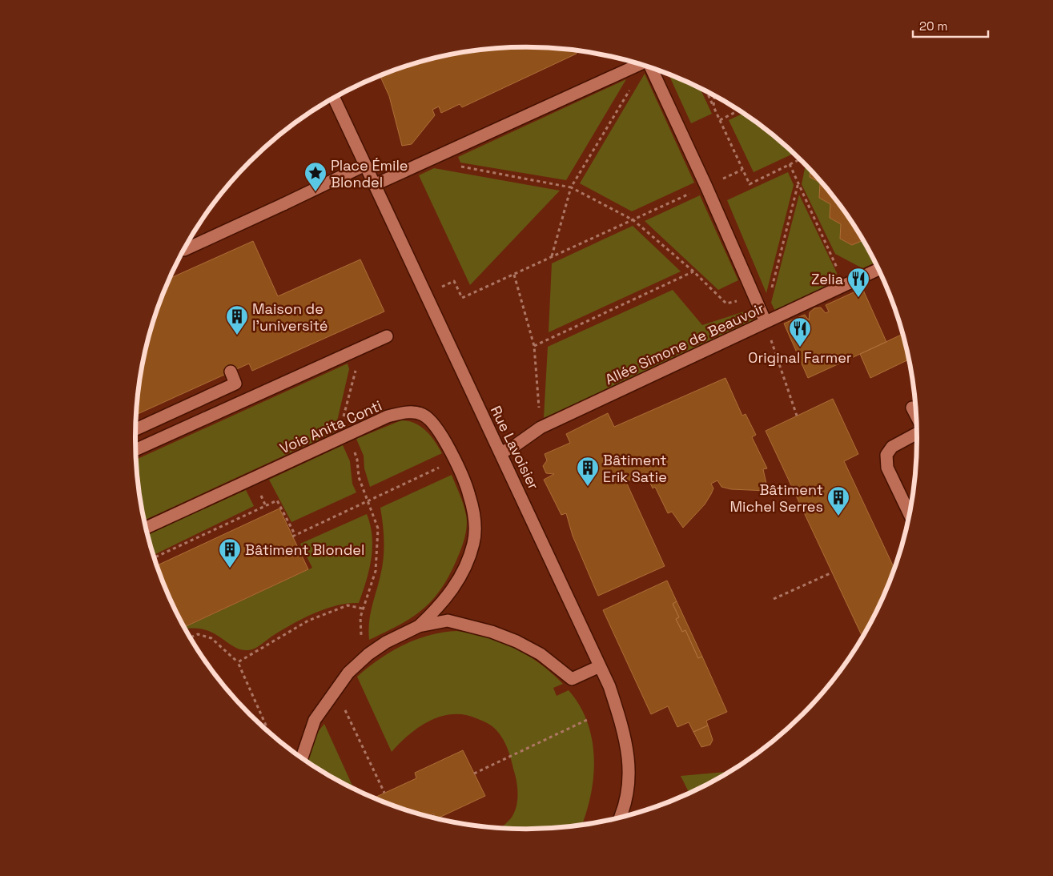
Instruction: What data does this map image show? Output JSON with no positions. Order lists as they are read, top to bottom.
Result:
{
  "streets": {
    "street": ["Allée Simone de Beauvoir", "Voie Anita Conti", "Rue Lavoisier"]
  },
  "crossings": [
    ["Allée Simone de Beauvoir", "Rue Lavoisier"],
    ["Voie Anita Conti", "Rue Lavoisier"]
  ],
  "places": {
    "place": ["Place Émile Blondel"],
    "restaurant": ["Zelia", "Original Farmer"],
    "building": [
      "Maison de l'université",
      "Bâtiment Erik Satie",
      "Bâtiment Michel Serres",
      "Bâtiment Blondel"
    ]
  },
  "scale_bar": "20 m"
}
